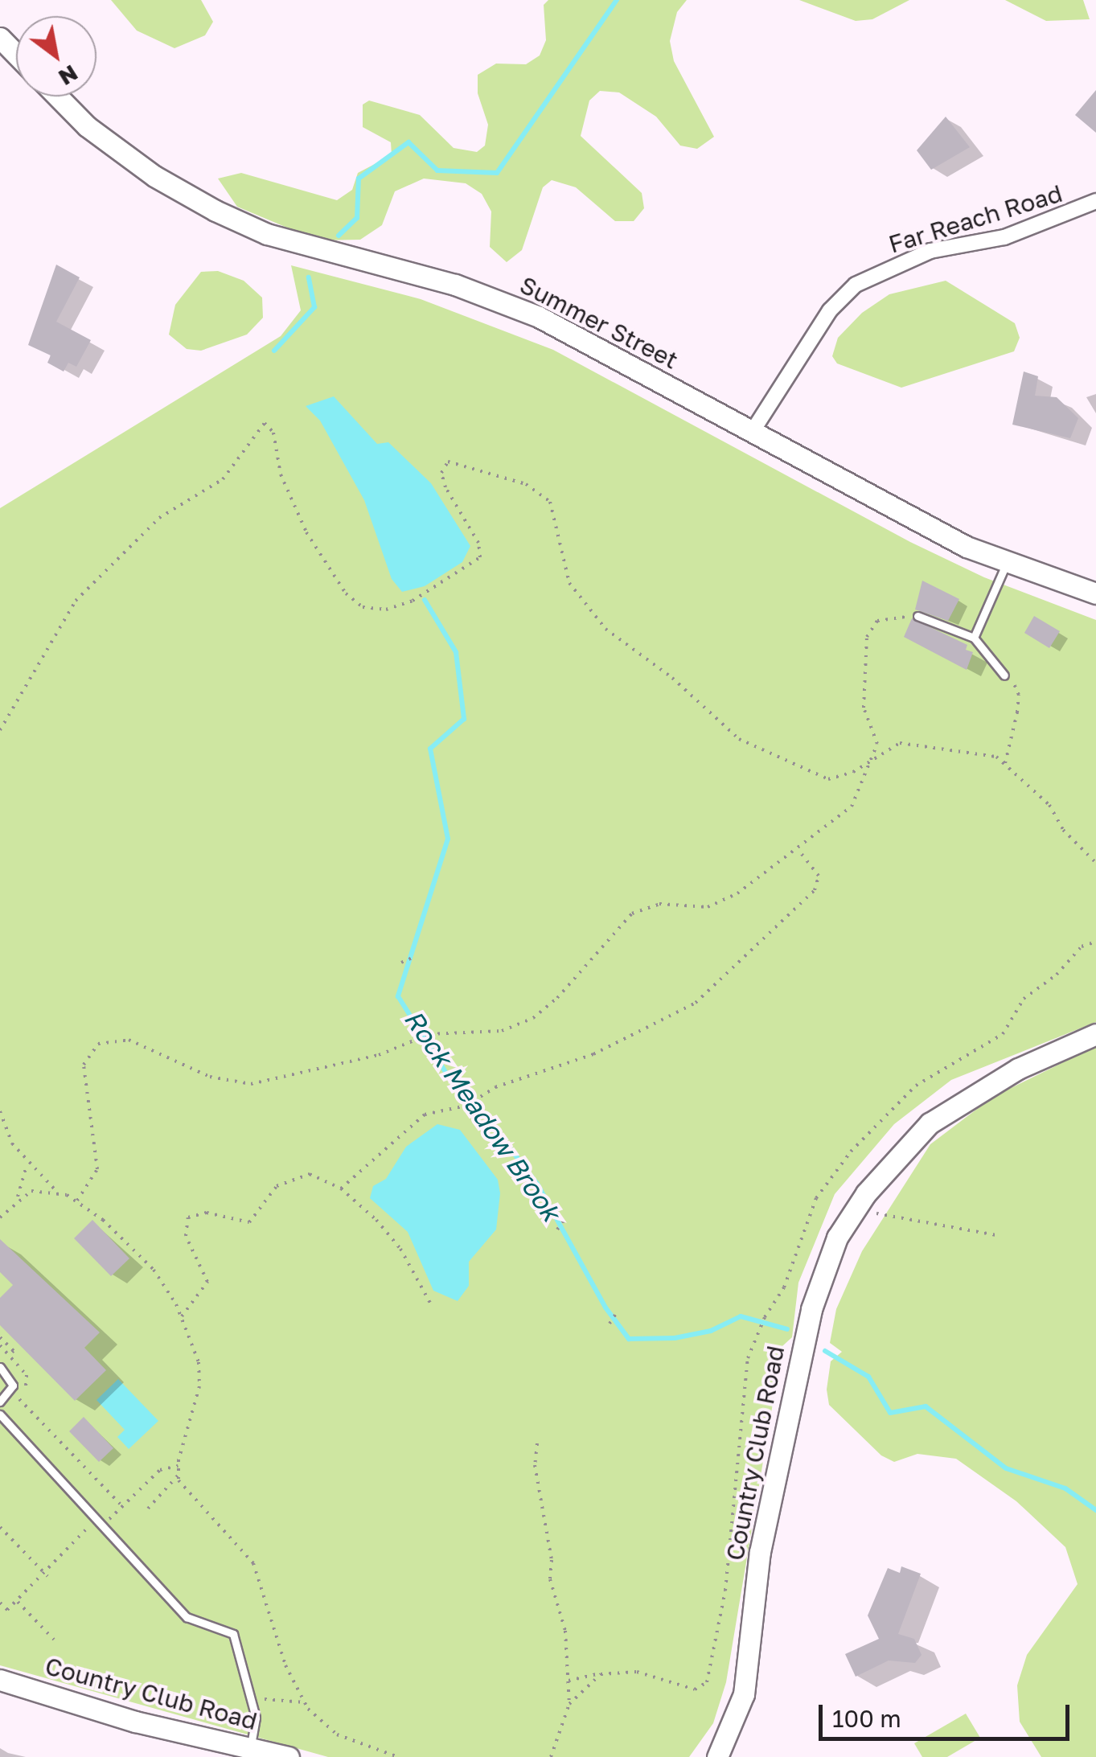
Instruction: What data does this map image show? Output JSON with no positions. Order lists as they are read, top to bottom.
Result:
{
  "streets": {
    "main road": ["Summer Street", "Country Club Road"],
    "street": ["Far Reach Road"]
  },
  "crossings": [
    ["Far Reach Road", "Summer Street"]
  ],
  "water": ["Rock Meadow Brook"],
  "scale_bar": "100 m",
  "north": "bottom right"
}
